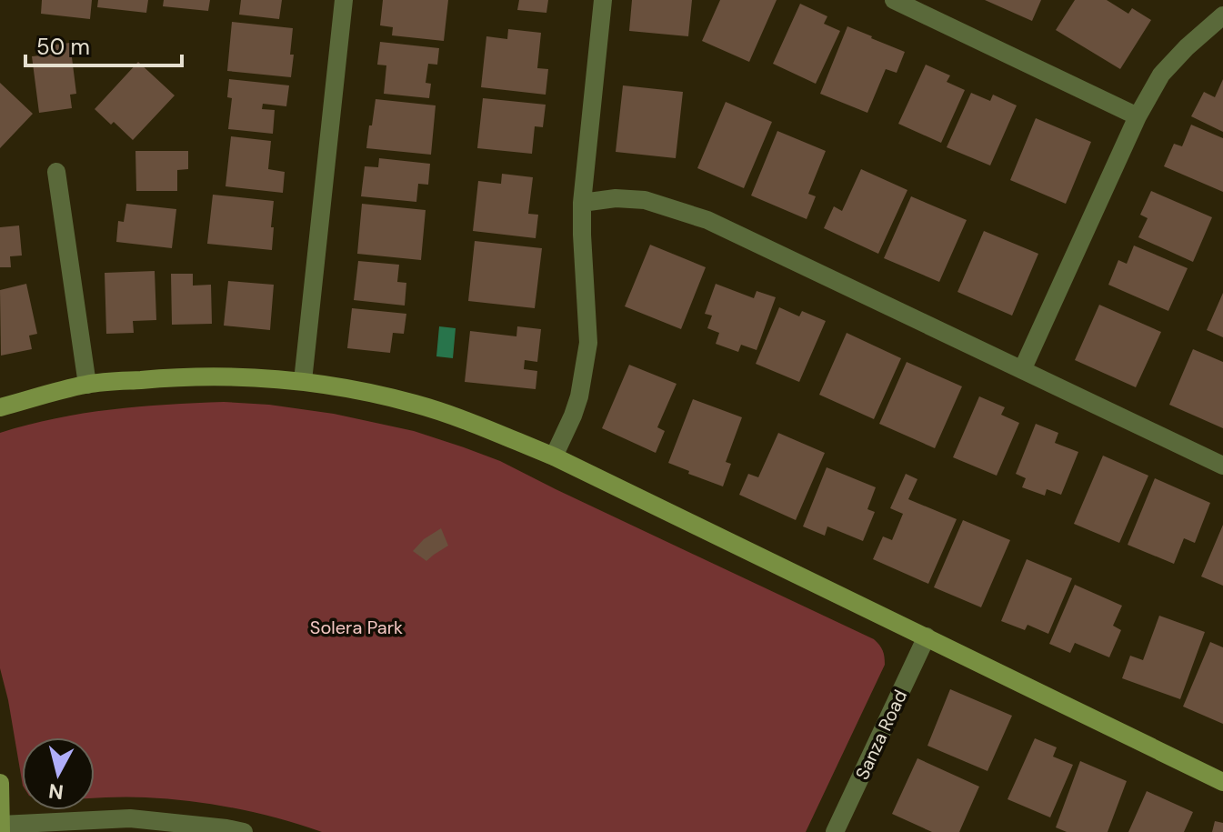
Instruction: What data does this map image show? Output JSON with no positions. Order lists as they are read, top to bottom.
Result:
{
  "streets": {
    "street": ["Sanza Road"]
  },
  "parks": ["Solera Park"],
  "scale_bar": "50 m",
  "north": "bottom"
}
